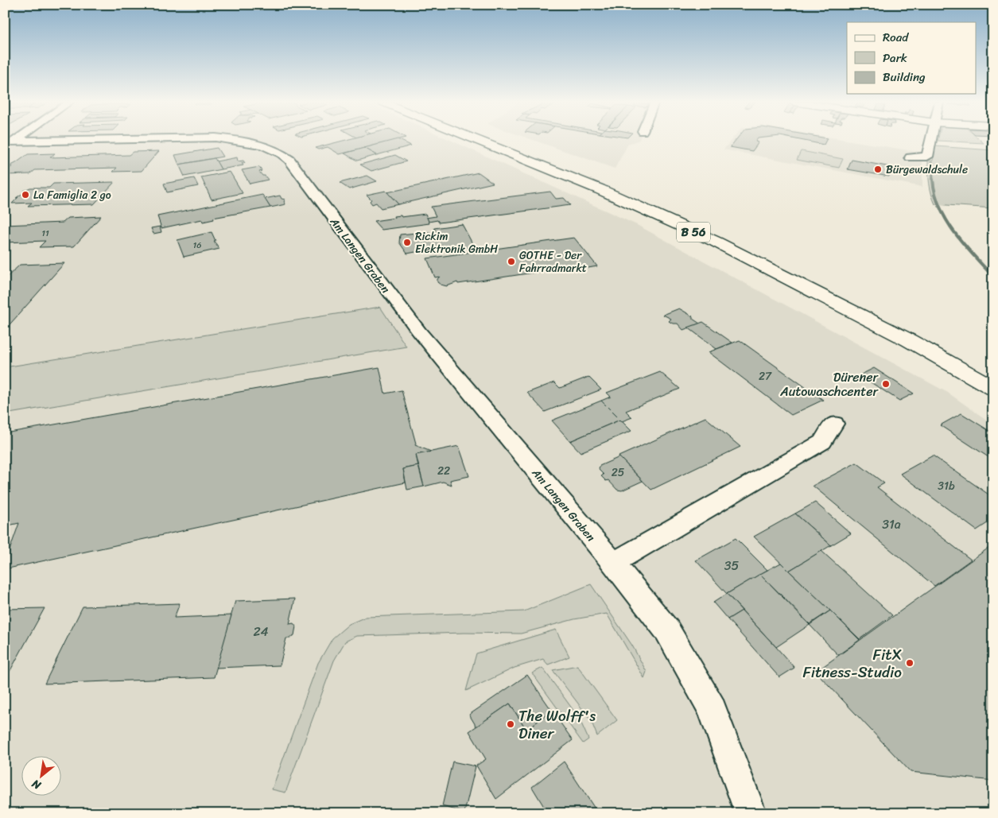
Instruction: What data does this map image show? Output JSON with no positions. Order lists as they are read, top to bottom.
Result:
{
  "streets": {
    "main road": ["B 56"],
    "street": ["Am Langen Graben"]
  },
  "places": [
    "Bürgewaldschule",
    "La Famiglia 2 go",
    "Rickim Elektronik GmbH",
    "GOTHE - Der Fahrradmarkt",
    "Dürener Autowaschcenter",
    "FitX Fitness-Studio",
    "The Wolff's Diner"
  ],
  "house_numbers": [
    "11",
    "16",
    "27",
    "22",
    "25",
    "31b",
    "31a",
    "35",
    "24"
  ],
  "legend": ["Road", "Park", "Building"],
  "north": "bottom left"
}
